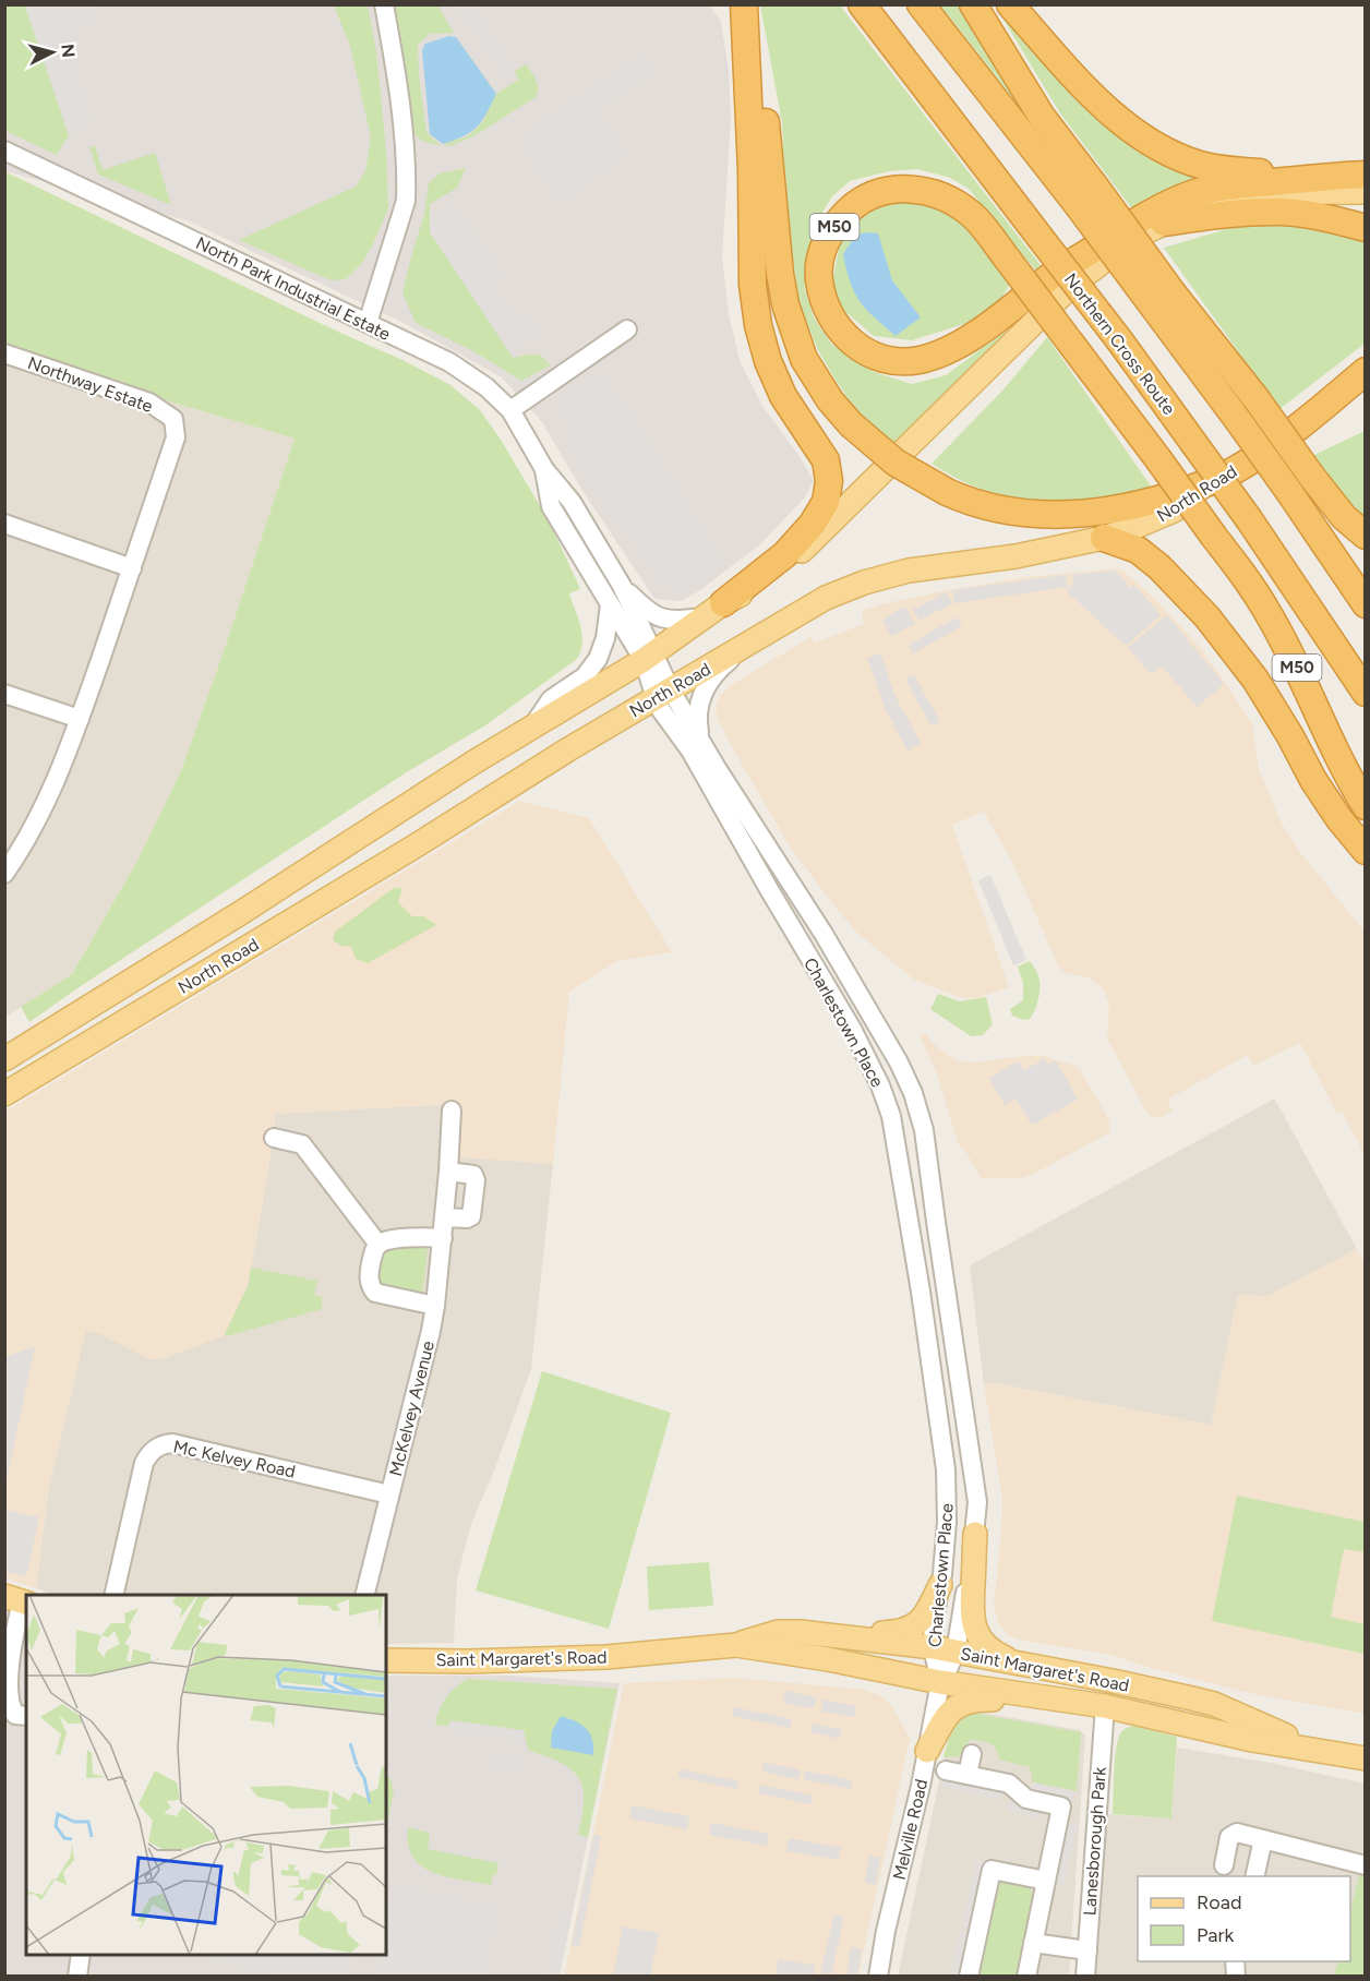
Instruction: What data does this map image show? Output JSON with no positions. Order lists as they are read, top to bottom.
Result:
{
  "streets": {
    "highway": ["M50", "Northern Cross Route", "North Road"],
    "main road": ["Saint Margaret's Road"],
    "street": [
      "North Park Industrial Estate",
      "Northway Estate",
      "Charlestown Place",
      "McKelvey Avenue",
      "Mc Kelvey Road",
      "Melville Road",
      "Lanesborough Park"
    ]
  },
  "crossings": [
    ["M50", "North Road"],
    ["North Park Industrial Estate", "North Road"],
    ["North Park Industrial Estate", "Charlestown Place"],
    ["North Road", "Charlestown Place"],
    ["Charlestown Place", "Saint Margaret's Road"],
    ["Charlestown Place", "Melville Road"],
    ["McKelvey Avenue", "Mc Kelvey Road"],
    ["Saint Margaret's Road", "Melville Road"],
    ["Saint Margaret's Road", "Lanesborough Park"]
  ],
  "legend": ["Road", "Park"],
  "north": "right"
}
